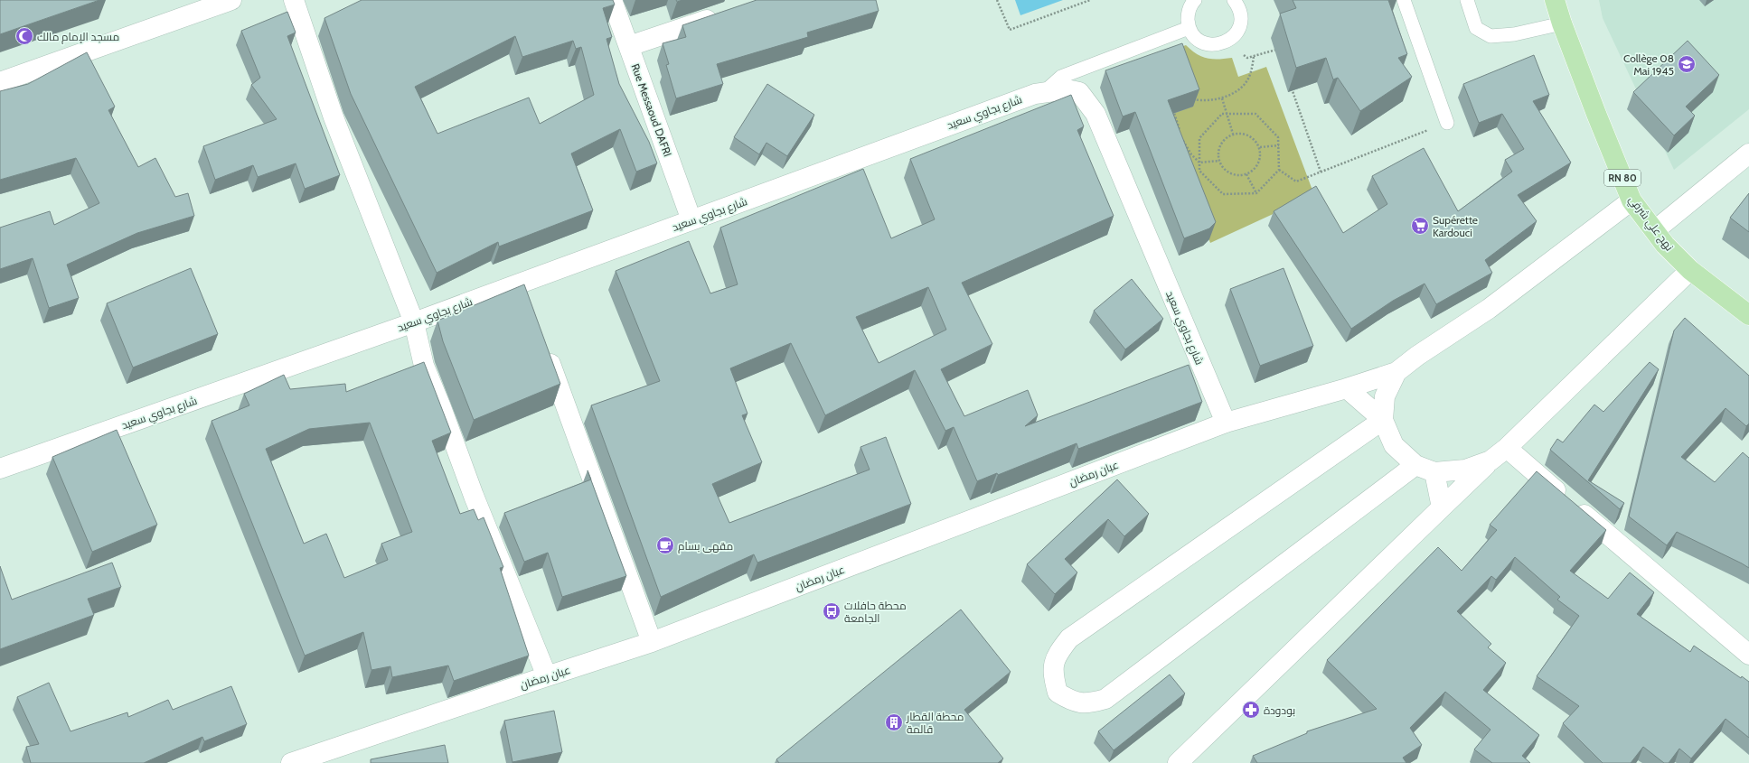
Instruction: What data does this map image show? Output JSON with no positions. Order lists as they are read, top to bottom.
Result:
{
  "streets": {
    "main road": ["RN 80", "نهج علي شرفي"],
    "street": ["Rue Messaoud DAFRI", "شارع بجاوي سعيد", "عبان رمضان"]
  },
  "crossings": [
    ["Rue Messaoud DAFRI", "شارع بجاوي سعيد"],
    ["شارع بجاوي سعيد", "عبان رمضان"]
  ],
  "places": {
    "mosque": ["مسجد الإمام مالك"],
    "school or university": ["Collège 08 Mai 1945"],
    "supermarket": ["Supérette Kardouci"],
    "cafe": ["مقهى بسام"],
    "bus stop": ["محطة حافلات الجامعة"],
    "pharmacy": ["بودودة"],
    "building": ["محطة القطار قالمة"]
  }
}
